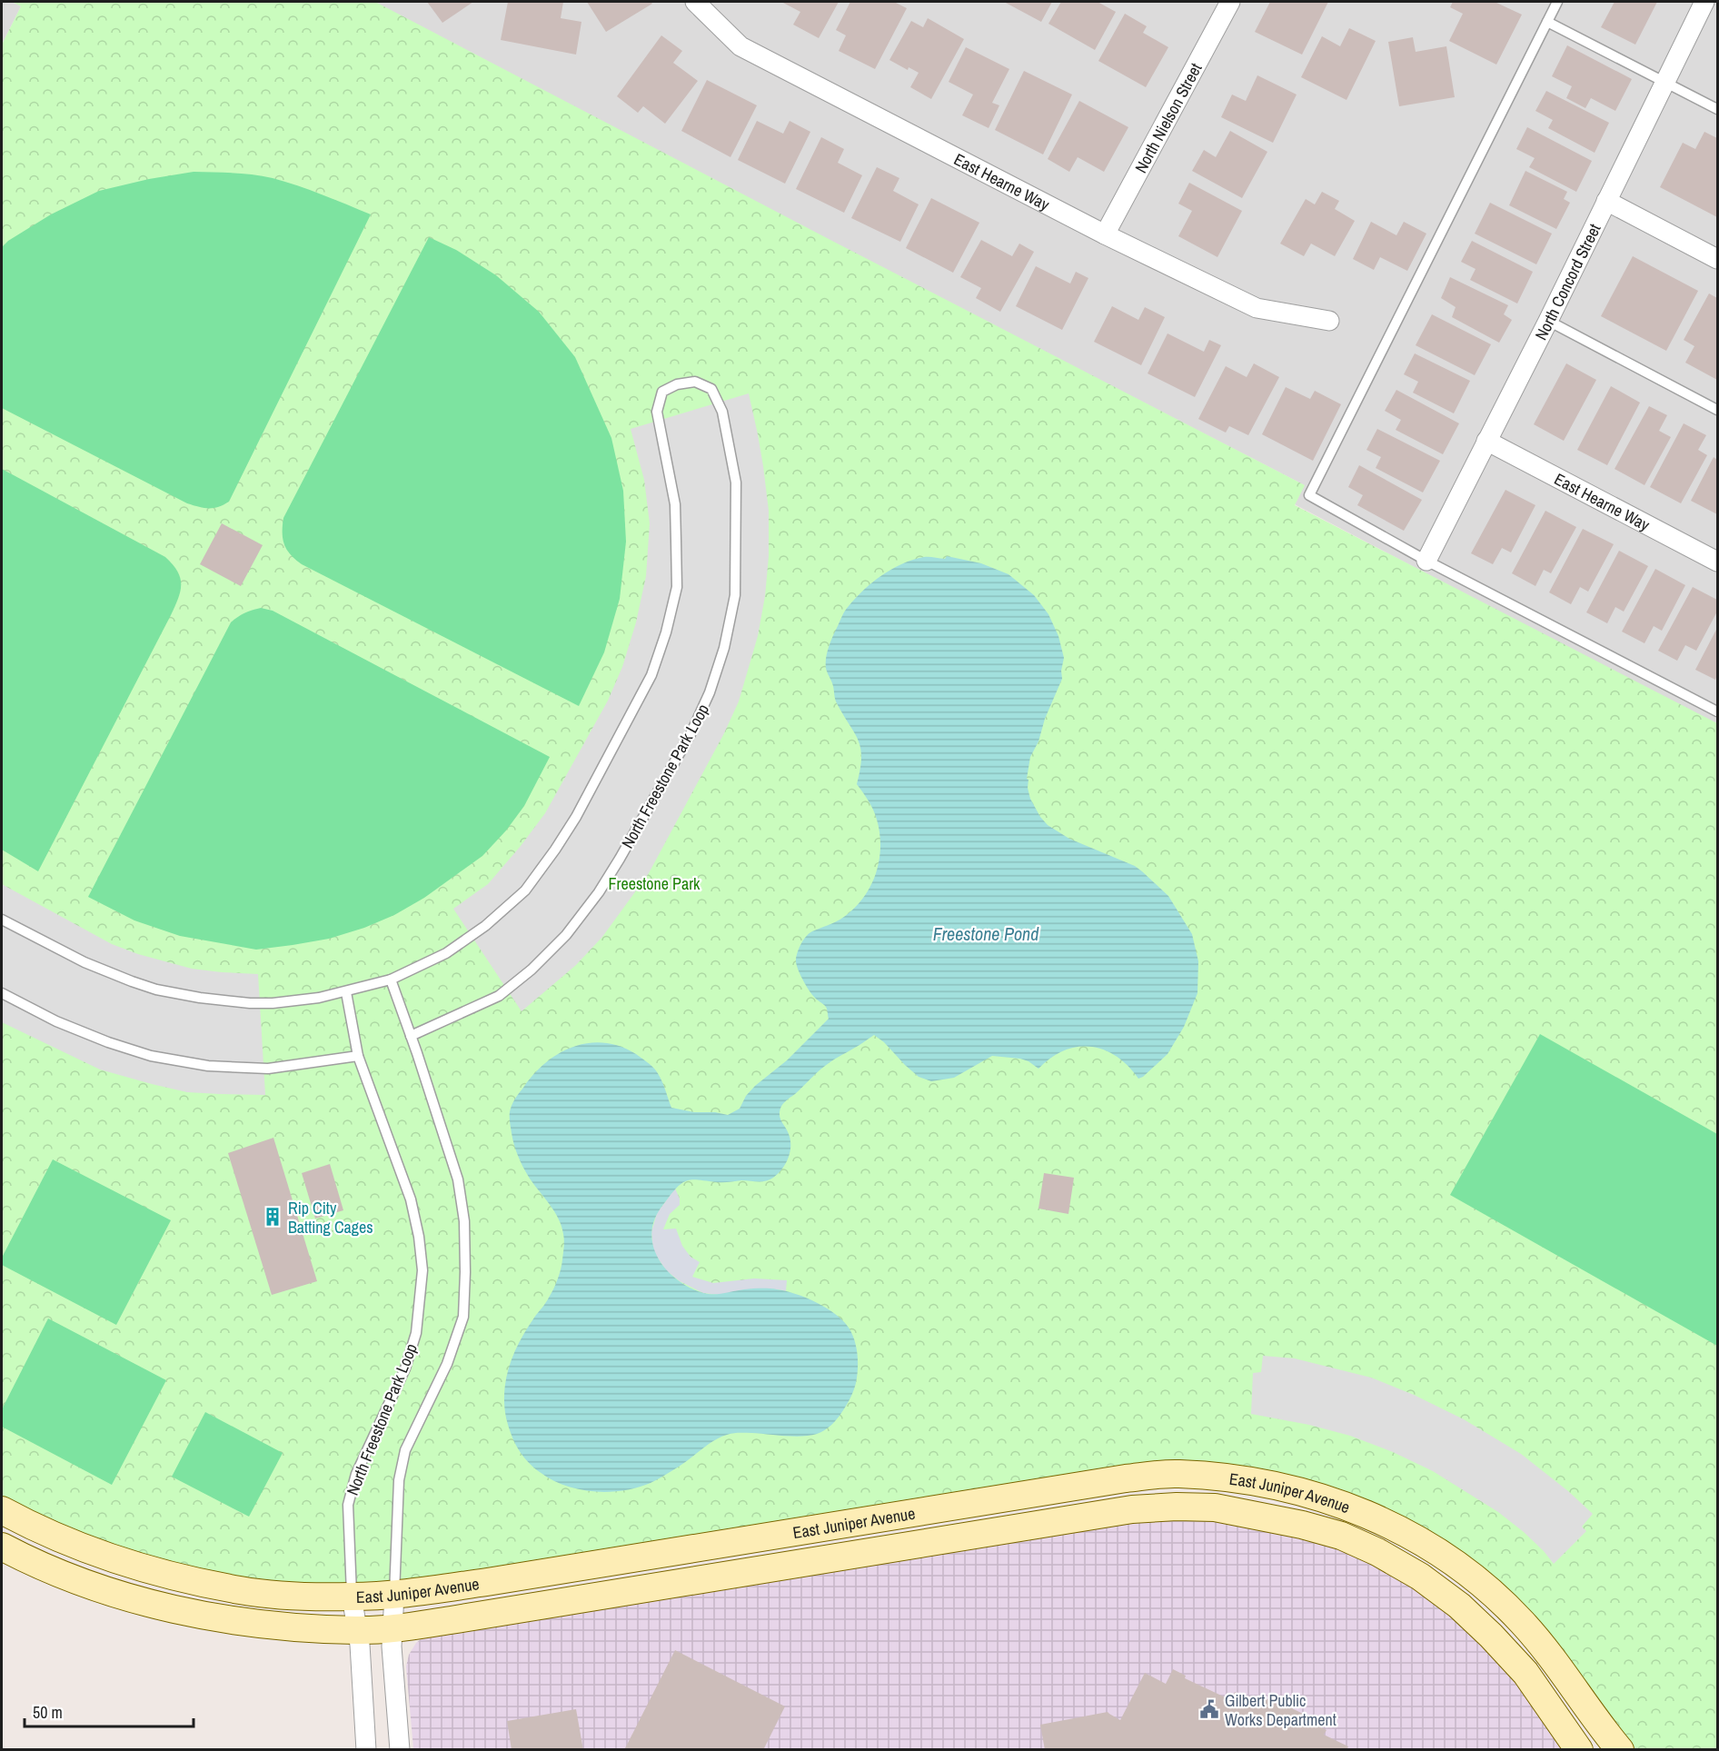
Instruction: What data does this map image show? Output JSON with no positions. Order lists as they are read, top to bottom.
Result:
{
  "streets": {
    "street": [
      "North Nielson Street",
      "East Hearne Way",
      "North Concord Street",
      "East Juniper Avenue"
    ],
    "lane": ["North Freestone Park Loop"]
  },
  "crossings": [
    ["North Nielson Street", "East Hearne Way"],
    ["East Hearne Way", "North Concord Street"],
    ["North Freestone Park Loop", "East Juniper Avenue"]
  ],
  "water": ["Freestone Pond"],
  "parks": ["Freestone Park"],
  "places": {
    "building": ["Rip City Batting Cages"],
    "public building": ["Gilbert Public Works Department"]
  },
  "scale_bar": "50 m"
}
